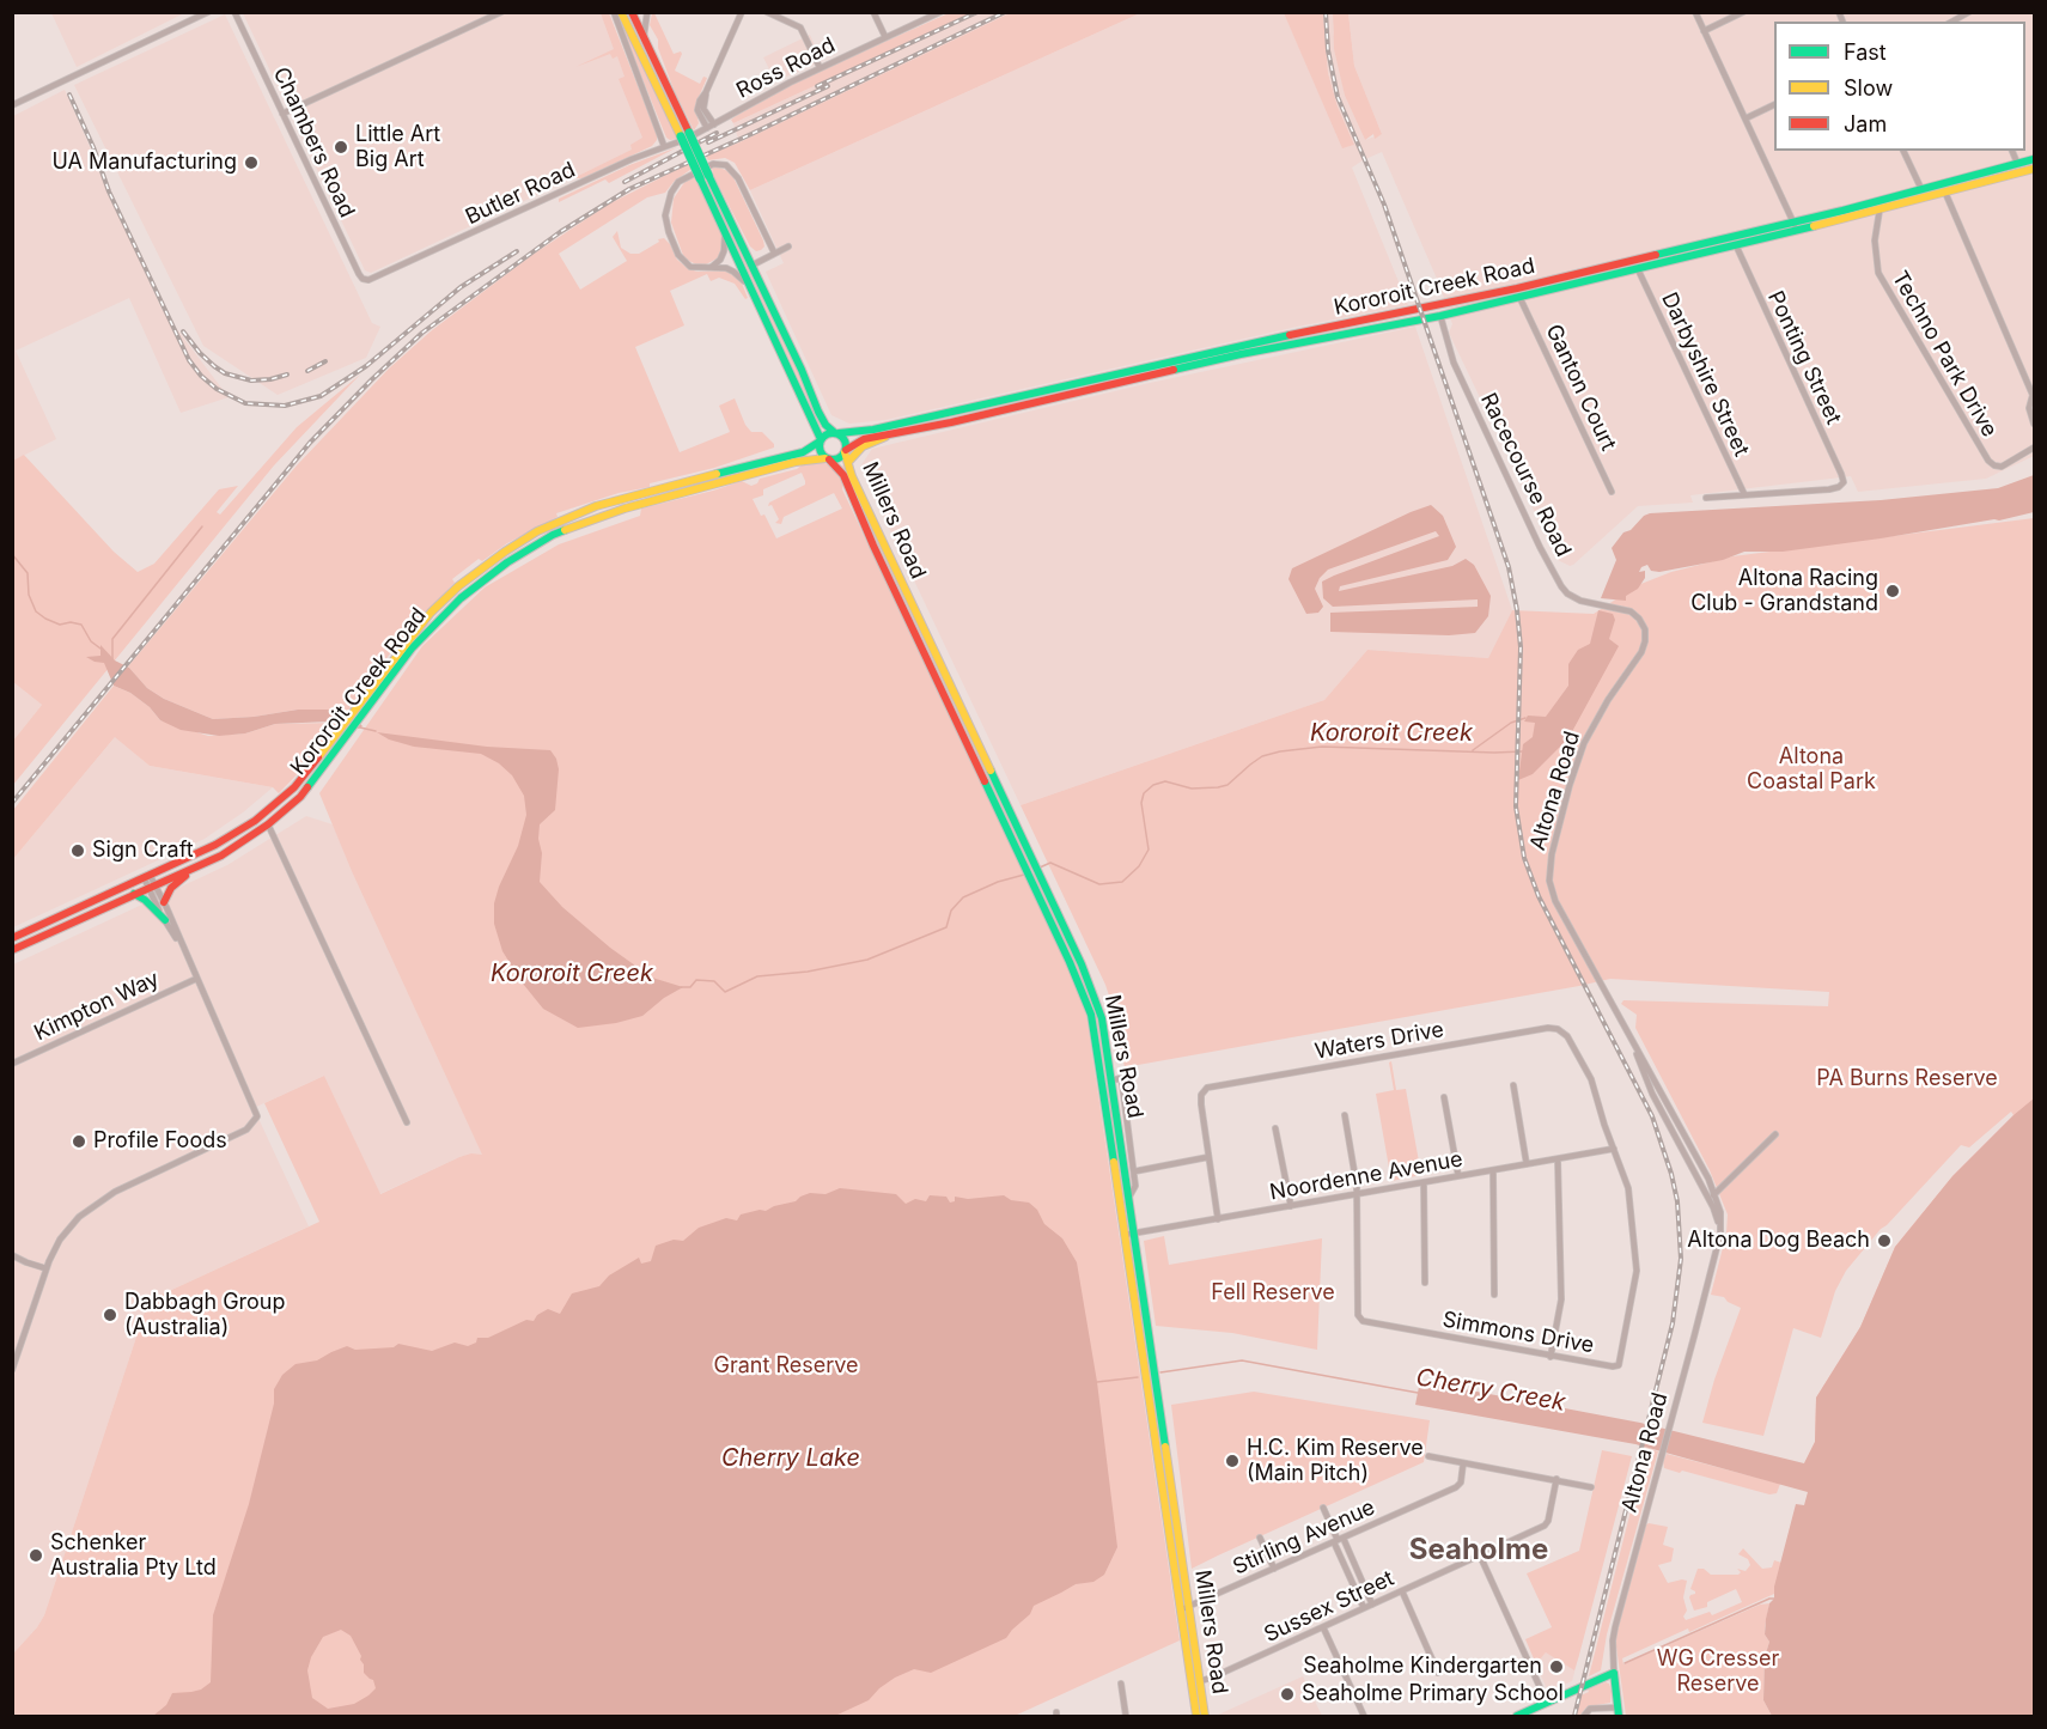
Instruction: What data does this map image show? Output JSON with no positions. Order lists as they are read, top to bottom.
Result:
{
  "streets": {
    "main road": ["Kororoit Creek Road", "Millers Road"],
    "street": [
      "Ross Road",
      "Chambers Road",
      "Butler Road",
      "Techno Park Drive",
      "Ponting Street",
      "Darbyshire Street",
      "Ganton Court",
      "Racecourse Road",
      "Altona Road",
      "Kimpton Way",
      "Waters Drive",
      "Noordenne Avenue",
      "Simmons Drive",
      "Stirling Avenue",
      "Sussex Street"
    ]
  },
  "crossings": [
    ["Ross Road", "Butler Road"],
    ["Chambers Road", "Butler Road"],
    ["Kororoit Creek Road", "Techno Park Drive"],
    ["Kororoit Creek Road", "Ponting Street"],
    ["Kororoit Creek Road", "Darbyshire Street"],
    ["Kororoit Creek Road", "Ganton Court"],
    ["Kororoit Creek Road", "Racecourse Road"],
    ["Kororoit Creek Road", "Millers Road"],
    ["Ponting Street", "Darbyshire Street"],
    ["Racecourse Road", "Altona Road"],
    ["Millers Road", "Noordenne Avenue"],
    ["Millers Road", "Stirling Avenue"],
    ["Millers Road", "Sussex Street"],
    ["Waters Drive", "Noordenne Avenue"],
    ["Waters Drive", "Simmons Drive"],
    ["Noordenne Avenue", "Simmons Drive"]
  ],
  "districts": ["Seaholme"],
  "water": ["Kororoit Creek", "Cherry Creek", "Cherry Lake"],
  "parks": [
    "Altona Coastal Park",
    "PA Burns Reserve",
    "Fell Reserve",
    "Grant Reserve",
    "WG Cresser Reserve"
  ],
  "places": [
    "Little Art Big Art",
    "UA Manufacturing",
    "Altona Racing Club - Grandstand",
    "Sign Craft",
    "Profile Foods",
    "Altona Dog Beach",
    "Dabbagh Group (Australia)",
    "H.C. Kim Reserve (Main Pitch)",
    "Schenker Australia Pty Ltd",
    "Seaholme Kindergarten",
    "Seaholme Primary School"
  ],
  "legend": ["Fast", "Slow", "Jam"]
}
